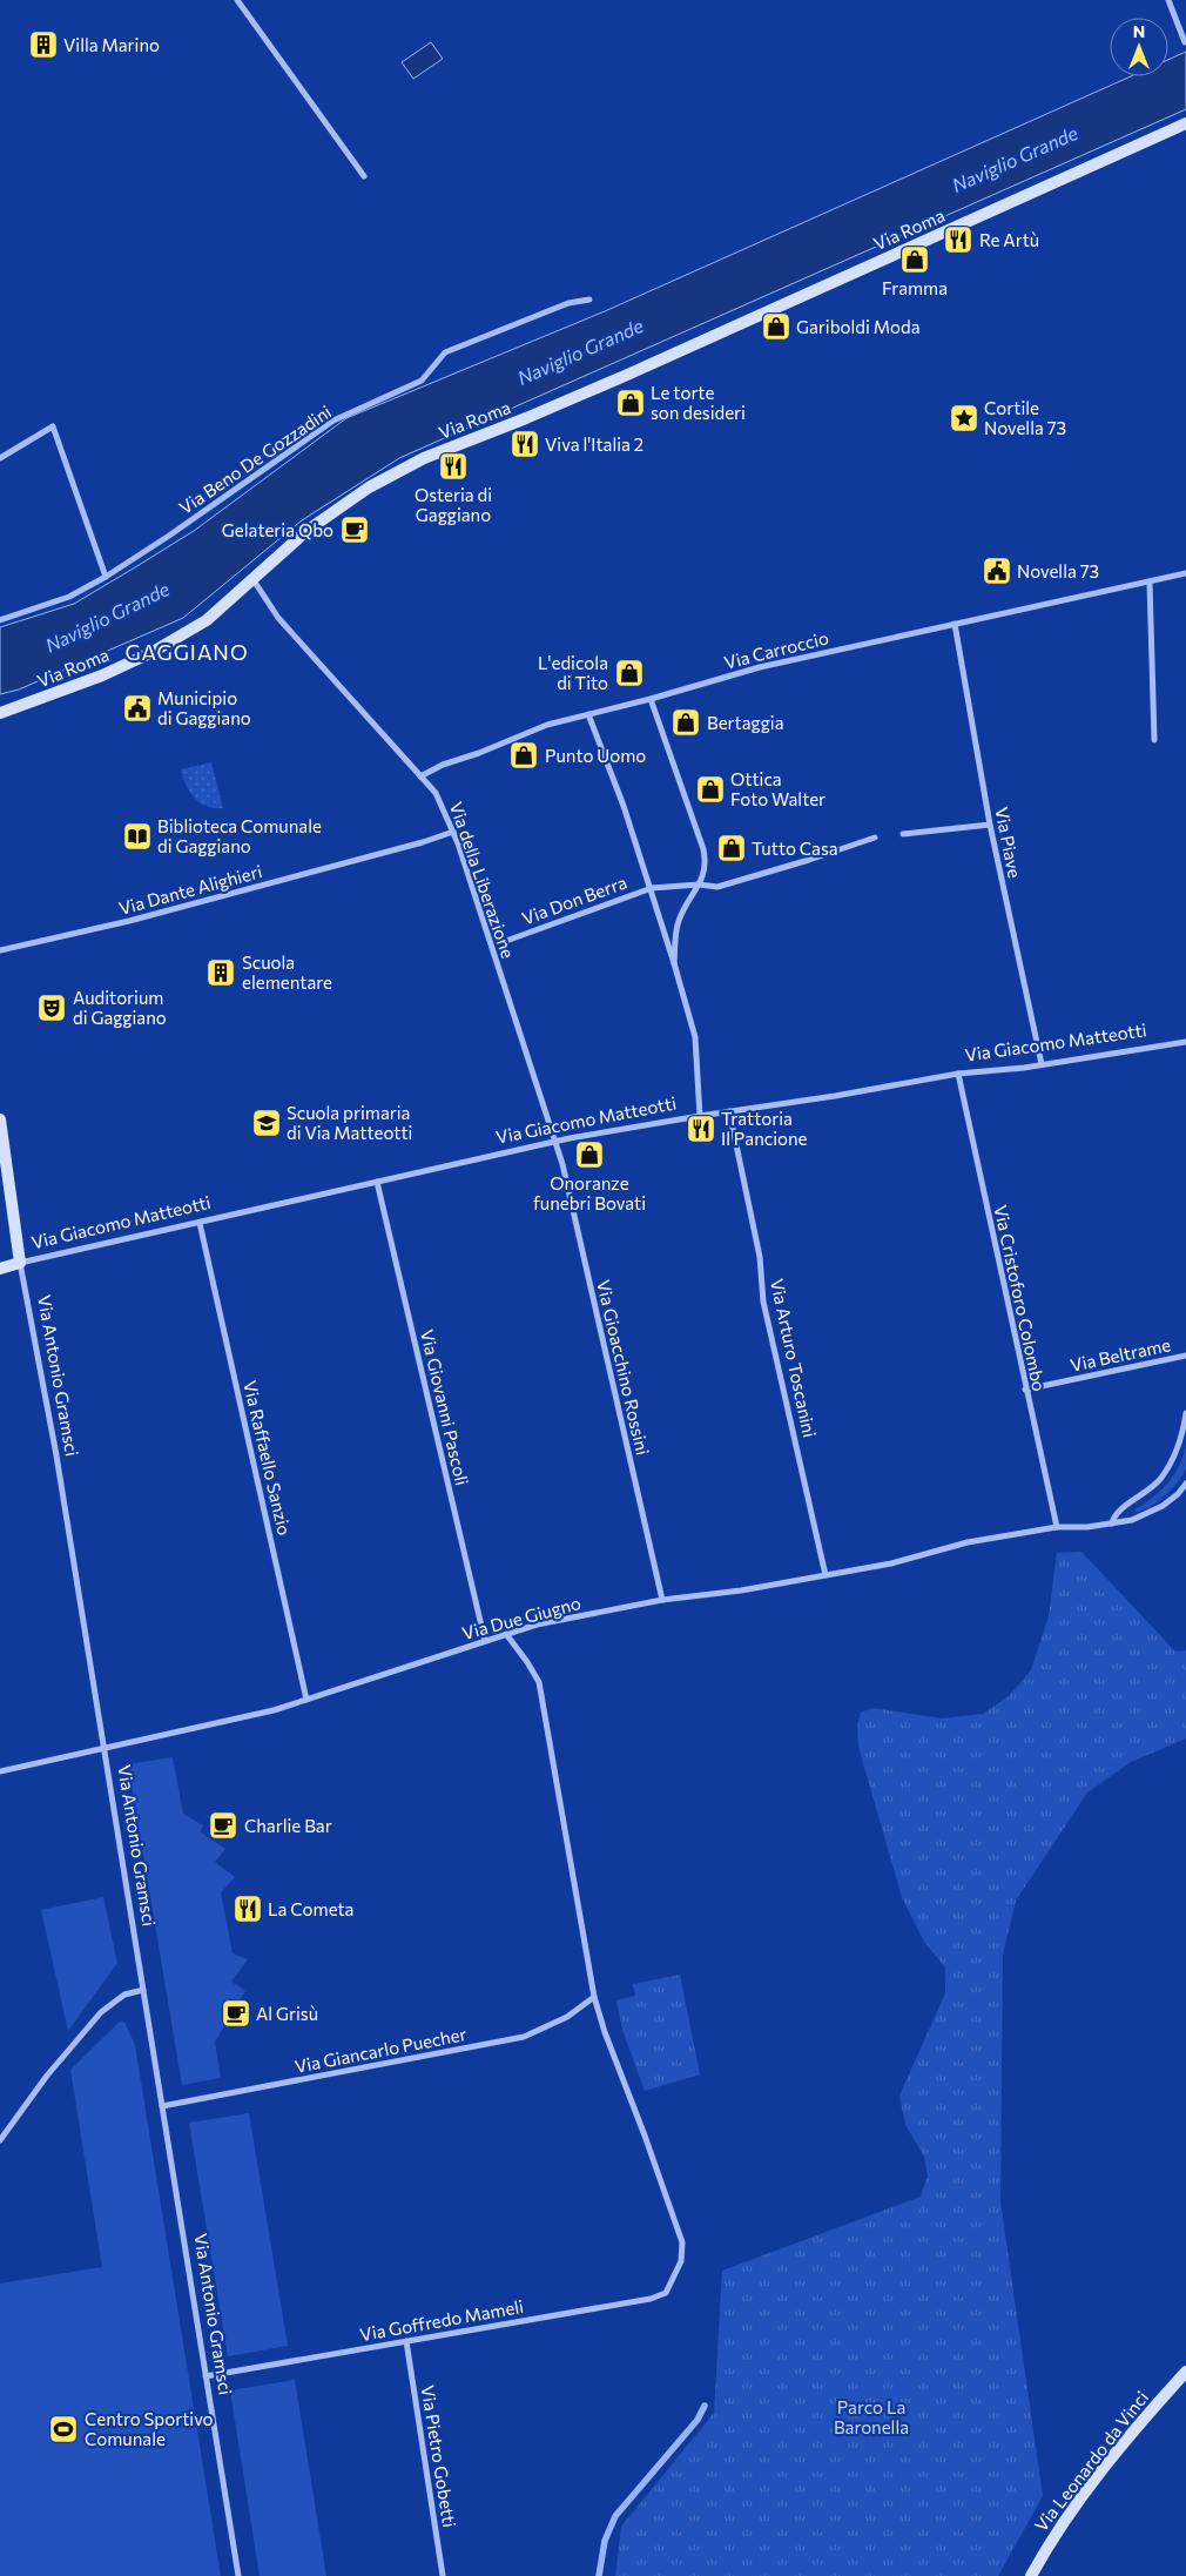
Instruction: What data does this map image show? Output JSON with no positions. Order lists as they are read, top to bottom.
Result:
{
  "streets": {
    "street": [
      "Via Roma",
      "Via Beno De Gozzadini",
      "Via Carroccio",
      "Via Piave",
      "Via della Liberazione",
      "Via Dante Alighieri",
      "Via Don Berra",
      "Via Giacomo Matteotti",
      "Via Cristoforo Colombo",
      "Via Beltrame",
      "Via Arturo Toscanini",
      "Via Gioacchino Rossini",
      "Via Antonio Gramsci",
      "Via Giovanni Pascoli",
      "Via Raffaello Sanzio",
      "Via Due Giugno",
      "Via Giancarlo Puecher",
      "Via Goffredo Mameli",
      "Via Pietro Gobetti",
      "Via Leonardo da Vinci"
    ]
  },
  "crossings": [
    ["Via Roma", "Via della Liberazione"],
    ["Via Carroccio", "Via Piave"],
    ["Via Carroccio", "Via della Liberazione"],
    ["Via Piave", "Via Giacomo Matteotti"],
    ["Via della Liberazione", "Via Dante Alighieri"],
    ["Via della Liberazione", "Via Giacomo Matteotti"],
    ["Via della Liberazione", "Via Gioacchino Rossini"],
    ["Via Giacomo Matteotti", "Via Cristoforo Colombo"],
    ["Via Giacomo Matteotti", "Via Arturo Toscanini"],
    ["Via Giacomo Matteotti", "Via Gioacchino Rossini"],
    ["Via Giacomo Matteotti", "Via Antonio Gramsci"],
    ["Via Giacomo Matteotti", "Via Giovanni Pascoli"],
    ["Via Giacomo Matteotti", "Via Raffaello Sanzio"],
    ["Via Cristoforo Colombo", "Via Beltrame"],
    ["Via Cristoforo Colombo", "Via Due Giugno"],
    ["Via Arturo Toscanini", "Via Due Giugno"],
    ["Via Gioacchino Rossini", "Via Due Giugno"],
    ["Via Antonio Gramsci", "Via Due Giugno"],
    ["Via Antonio Gramsci", "Via Giancarlo Puecher"],
    ["Via Antonio Gramsci", "Via Goffredo Mameli"],
    ["Via Giovanni Pascoli", "Via Due Giugno"],
    ["Via Raffaello Sanzio", "Via Due Giugno"],
    ["Via Giancarlo Puecher", "Via Goffredo Mameli"],
    ["Via Goffredo Mameli", "Via Pietro Gobetti"]
  ],
  "districts": ["GAGGIANO"],
  "water": ["Naviglio Grande"],
  "parks": ["Parco La Baronella"],
  "places": {
    "building": ["Villa Marino", "Scuola elementare"],
    "restaurant": [
      "Re Artù",
      "Viva l'Italia 2",
      "Osteria di Gaggiano",
      "Trattoria Il Pancione",
      "La Cometa"
    ],
    "shop": [
      "Framma",
      "Gariboldi Moda",
      "Le torte son desideri",
      "L'edicola di Tito",
      "Bertaggia",
      "Punto Uomo",
      "Ottica Foto Walter",
      "Tutto Casa",
      "Onoranze funebri Bovati"
    ],
    "place": ["Cortile Novella 73"],
    "cafe": ["Gelateria Qbo", "Charlie Bar", "Al Grisù"],
    "public building": ["Novella 73", "Municipio di Gaggiano"],
    "library": ["Biblioteca Comunale di Gaggiano"],
    "theatre": ["Auditorium di Gaggiano"],
    "school or university": ["Scuola primaria di Via Matteotti"],
    "sports": ["Centro Sportivo Comunale"]
  },
  "north": "top"
}
